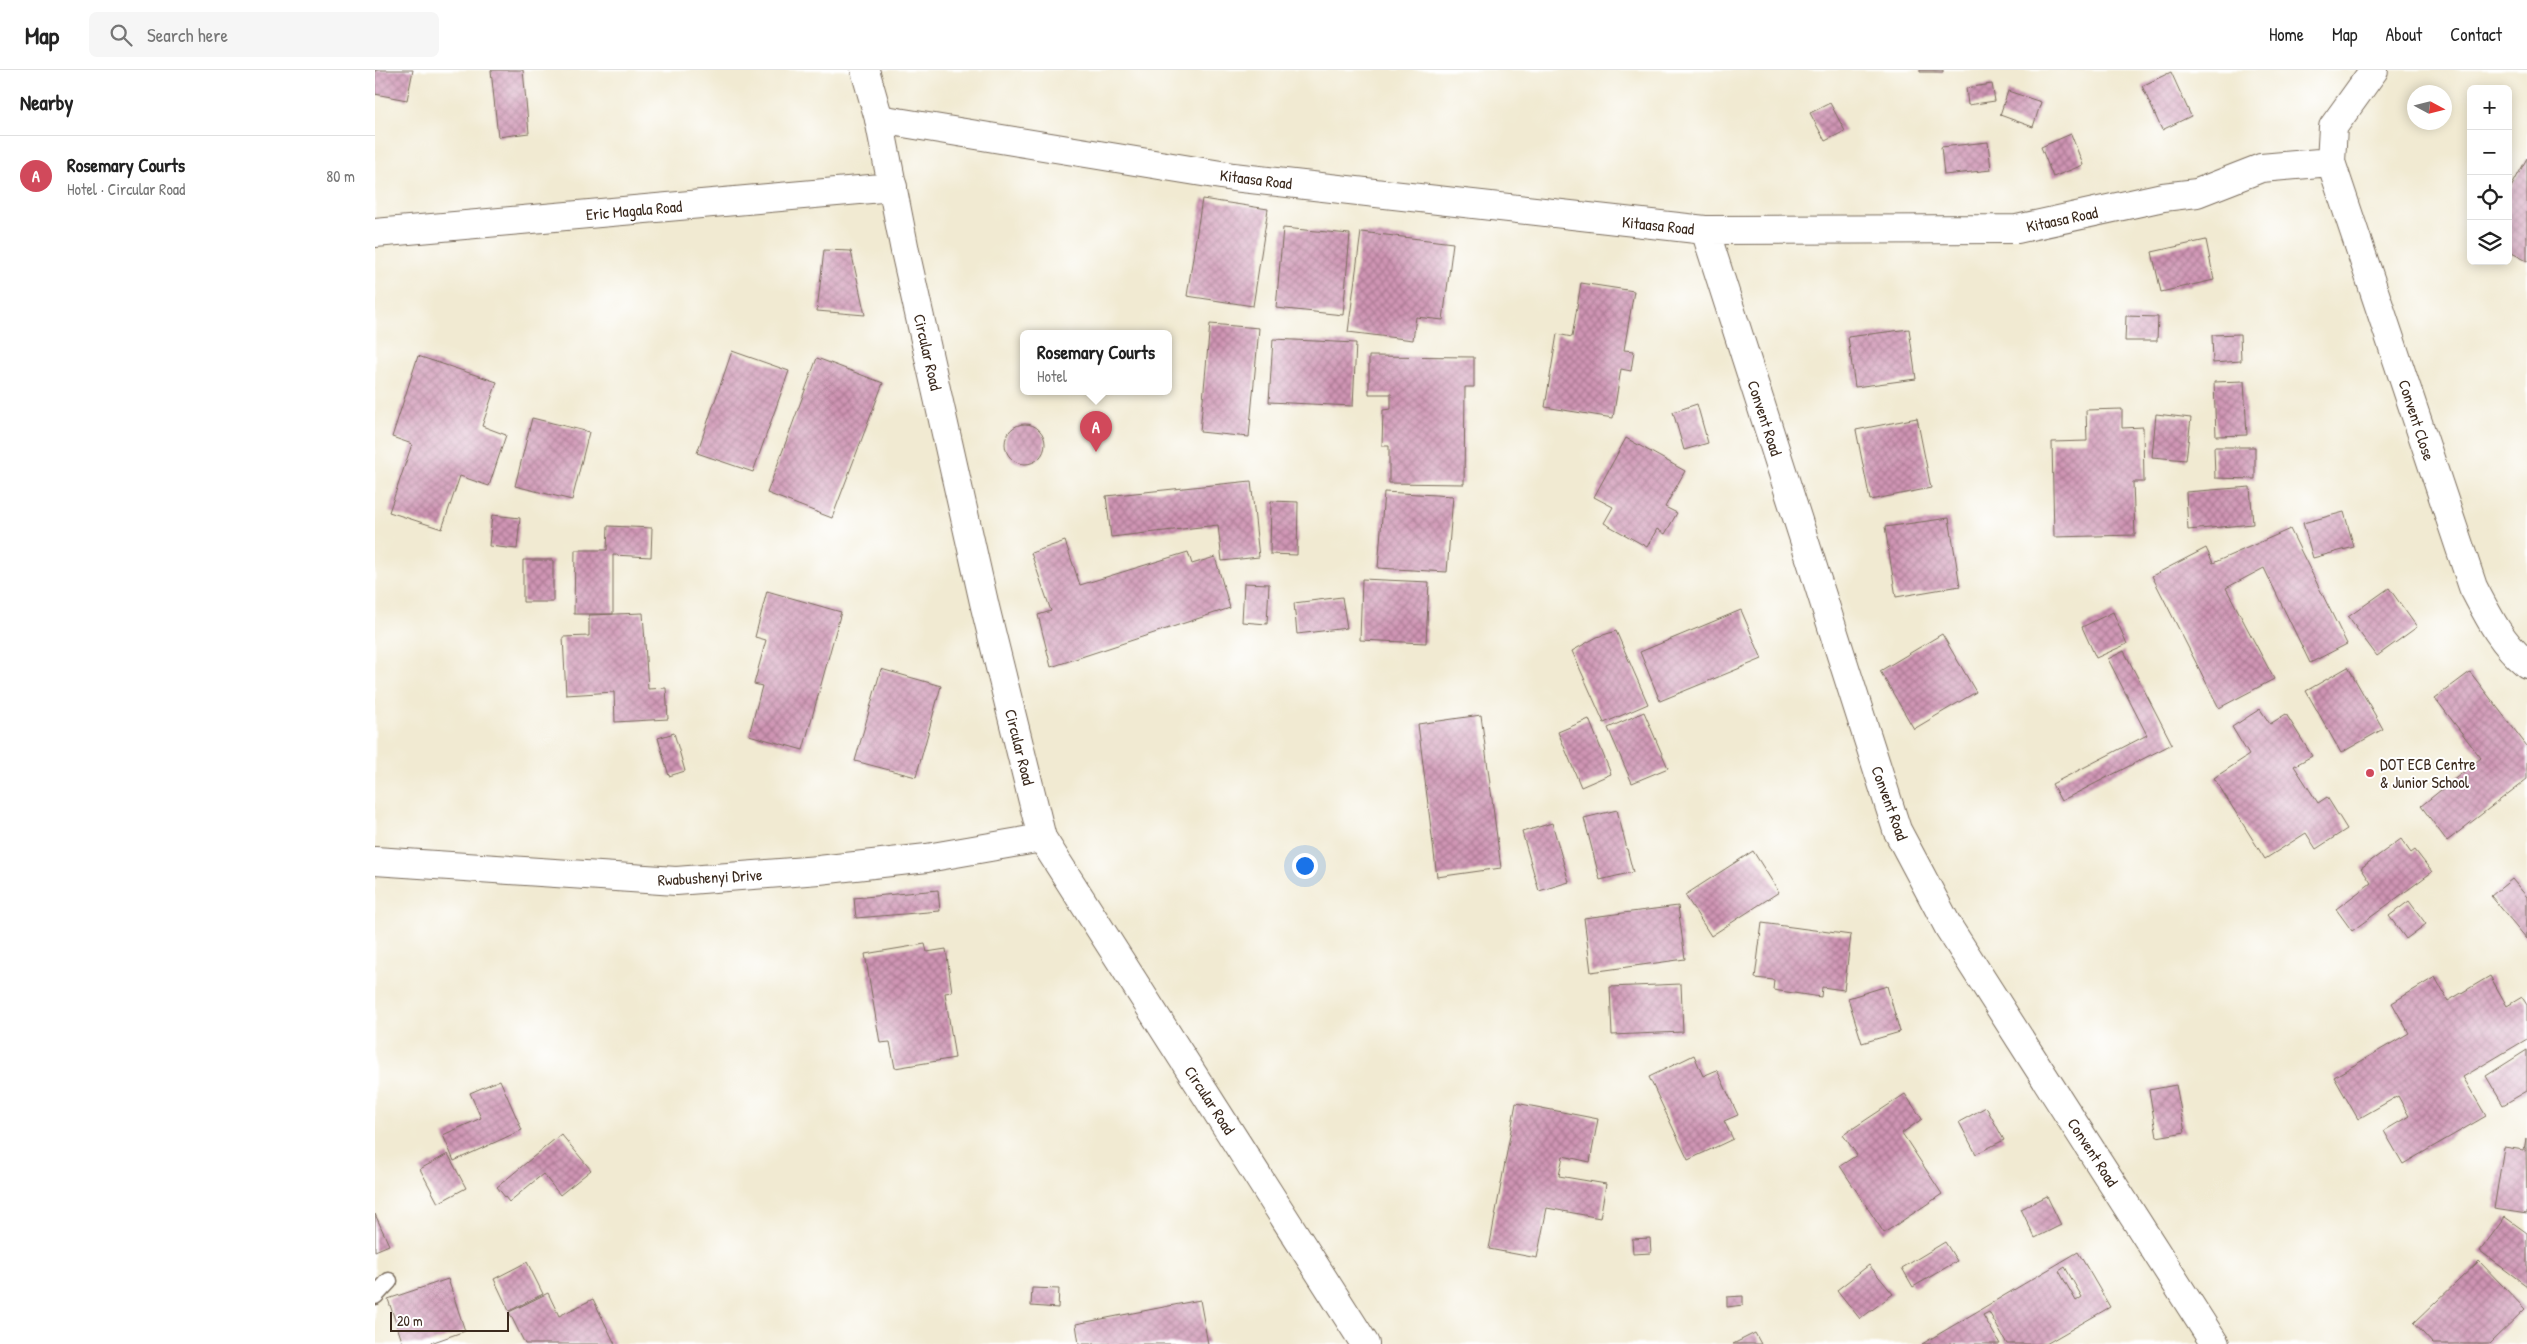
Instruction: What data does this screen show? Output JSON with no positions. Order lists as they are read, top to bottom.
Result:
{
  "streets": {
    "street": [
      "Kitaasa Road",
      "Eric Magala Road",
      "Circular Road",
      "Convent Road",
      "Convent Close",
      "Rwabushenyi Drive"
    ]
  },
  "crossings": [
    ["Kitaasa Road", "Circular Road"],
    ["Kitaasa Road", "Convent Road"],
    ["Kitaasa Road", "Convent Close"],
    ["Eric Magala Road", "Circular Road"],
    ["Circular Road", "Rwabushenyi Drive"]
  ],
  "places": ["DOT ECB Centre & Junior School"],
  "scale_bar": "20 m",
  "north": "right",
  "page": {
    "header": "Map",
    "search": "Search here",
    "nav": [
      "Home",
      "Map",
      "About",
      "Contact"
    ],
    "heading": "Nearby",
    "map_buttons": ["+", "−"],
    "list": [
      {
        "mark": "A",
        "name": "Rosemary Courts",
        "note": "Hotel · Circular Road",
        "value": "80 m"
      }
    ],
    "popup": ["Rosemary Courts", "Hotel"],
    "pins": "A",
    "scale": "20 m"
  }
}
